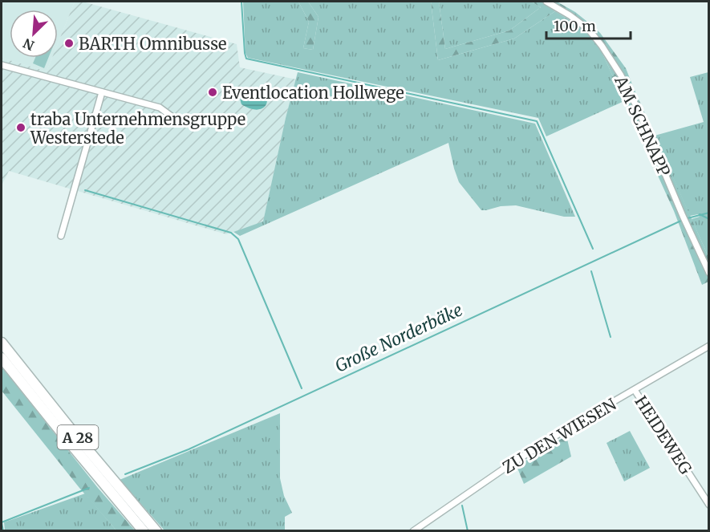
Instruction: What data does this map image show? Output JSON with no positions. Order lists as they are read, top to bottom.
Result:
{
  "streets": {
    "highway": ["A 28"],
    "street": ["AM SCHNAPP", "HEIDEWEG", "ZU DEN WIESEN"]
  },
  "crossings": [
    ["HEIDEWEG", "ZU DEN WIESEN"]
  ],
  "water": ["Große Norderbäke"],
  "places": ["BARTH Omnibusse", "Eventlocation Hollwege", "traba Unternehmensgruppe Westerstede"],
  "scale_bar": "100 m",
  "north": "bottom left"
}
